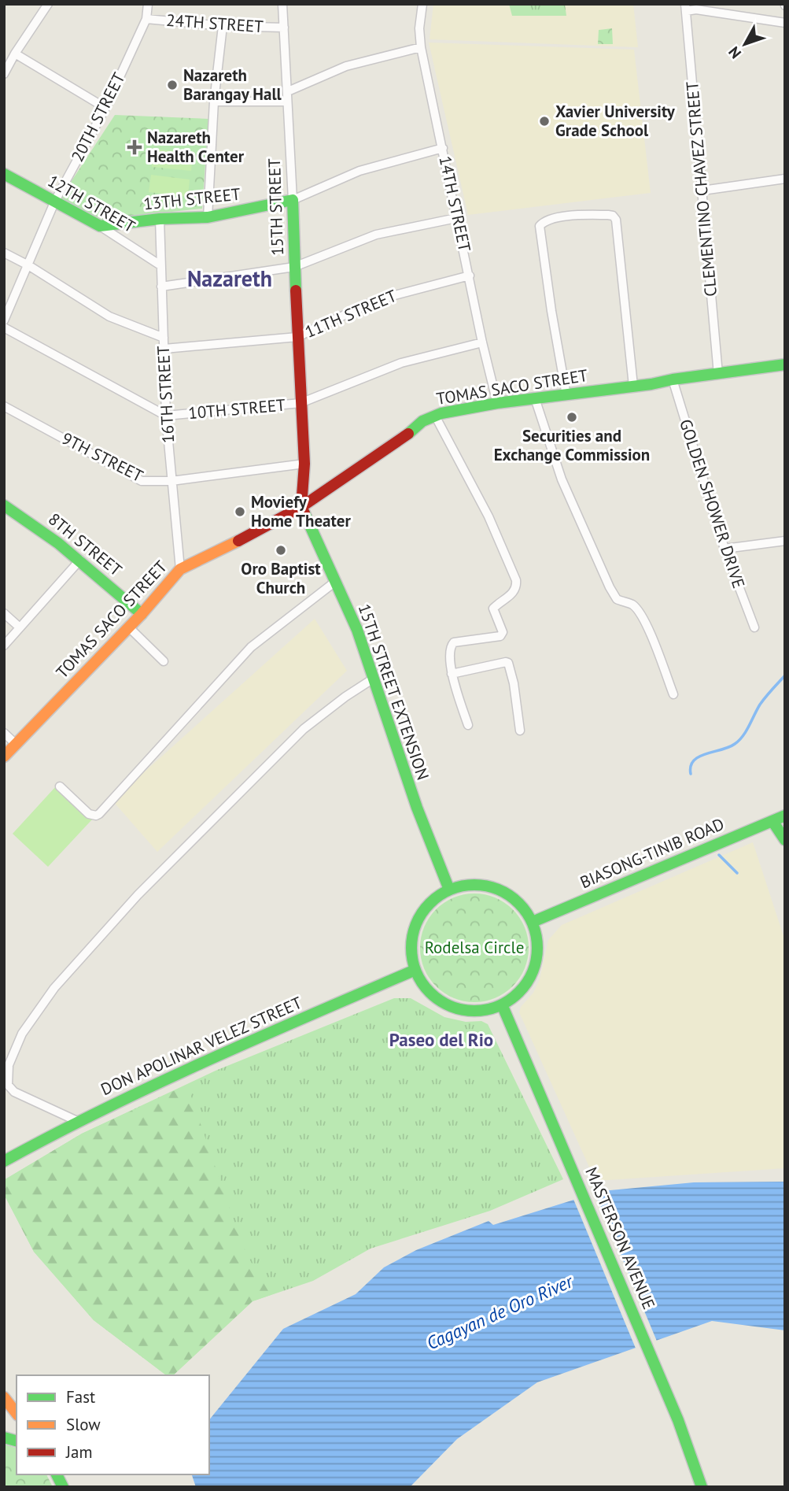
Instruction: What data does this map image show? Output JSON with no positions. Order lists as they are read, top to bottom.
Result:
{
  "streets": {
    "main road": [
      "13TH STREET",
      "12TH STREET",
      "15TH STREET",
      "TOMAS SACO STREET",
      "8TH STREET",
      "15TH STREET EXTENSION",
      "BIASONG-TINIB ROAD",
      "DON APOLINAR VELEZ STREET",
      "MASTERSON AVENUE"
    ],
    "street": [
      "24TH STREET",
      "20TH STREET",
      "CLEMENTINO CHAVEZ STREET",
      "14TH STREET",
      "11TH STREET",
      "16TH STREET",
      "10TH STREET",
      "9TH STREET",
      "GOLDEN SHOWER DRIVE"
    ]
  },
  "crossings": [
    ["24TH STREET", "20TH STREET"],
    ["24TH STREET", "15TH STREET"],
    ["20TH STREET", "12TH STREET"],
    ["CLEMENTINO CHAVEZ STREET", "TOMAS SACO STREET"],
    ["13TH STREET", "12TH STREET"],
    ["13TH STREET", "14TH STREET"],
    ["13TH STREET", "15TH STREET"],
    ["13TH STREET", "16TH STREET"],
    ["12TH STREET", "16TH STREET"],
    ["14TH STREET", "11TH STREET"],
    ["14TH STREET", "TOMAS SACO STREET"],
    ["14TH STREET", "10TH STREET"],
    ["15TH STREET", "11TH STREET"],
    ["15TH STREET", "TOMAS SACO STREET"],
    ["15TH STREET", "10TH STREET"],
    ["15TH STREET", "9TH STREET"],
    ["15TH STREET", "15TH STREET EXTENSION"],
    ["11TH STREET", "16TH STREET"],
    ["TOMAS SACO STREET", "16TH STREET"],
    ["TOMAS SACO STREET", "GOLDEN SHOWER DRIVE"],
    ["TOMAS SACO STREET", "8TH STREET"],
    ["TOMAS SACO STREET", "15TH STREET EXTENSION"],
    ["16TH STREET", "10TH STREET"],
    ["16TH STREET", "9TH STREET"],
    ["15TH STREET EXTENSION", "BIASONG-TINIB ROAD"],
    ["15TH STREET EXTENSION", "DON APOLINAR VELEZ STREET"],
    ["15TH STREET EXTENSION", "MASTERSON AVENUE"],
    ["BIASONG-TINIB ROAD", "DON APOLINAR VELEZ STREET"],
    ["BIASONG-TINIB ROAD", "MASTERSON AVENUE"],
    ["DON APOLINAR VELEZ STREET", "MASTERSON AVENUE"]
  ],
  "districts": ["Nazareth", "Paseo del Rio"],
  "water": ["Cagayan de Oro River"],
  "parks": ["Rodelsa Circle"],
  "places": {
    "other": [
      "Nazareth Barangay Hall",
      "Xavier University Grade School",
      "Securities and Exchange Commission",
      "Moviefy Home Theater",
      "Oro Baptist Church"
    ],
    "health": ["Nazareth Health Center"]
  },
  "legend": ["Fast", "Slow", "Jam"],
  "north": "bottom left"
}
